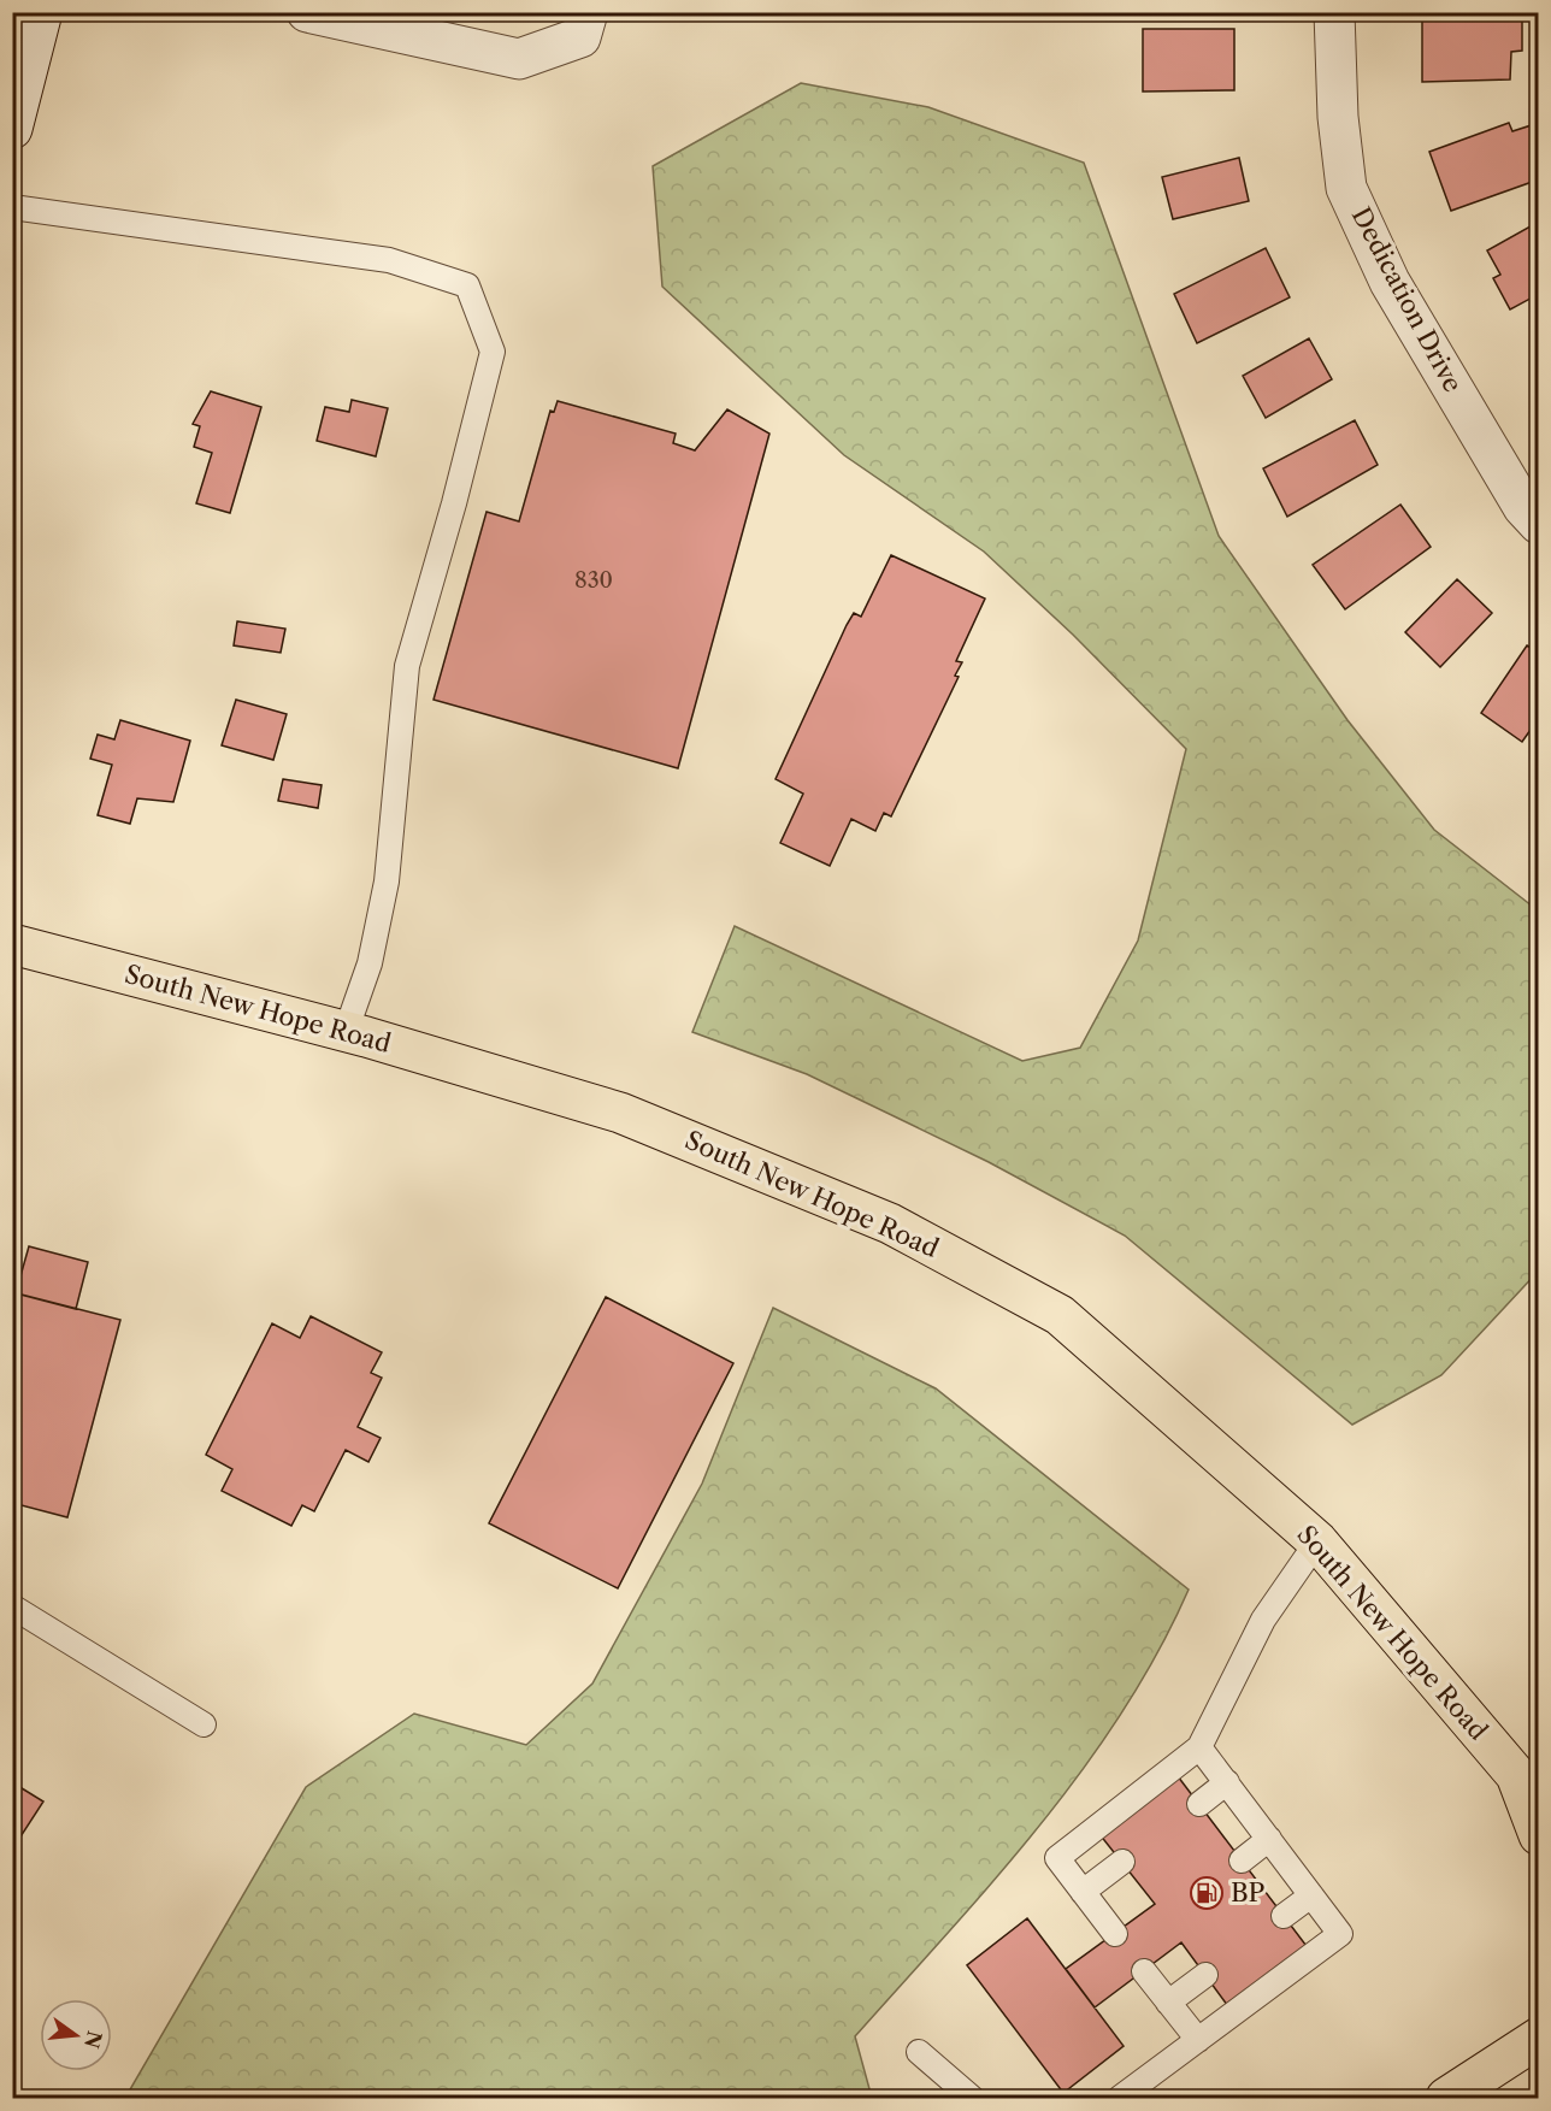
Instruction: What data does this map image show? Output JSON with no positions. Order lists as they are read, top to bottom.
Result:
{
  "streets": {
    "main road": ["South New Hope Road"],
    "street": ["Dedication Drive"]
  },
  "places": {
    "fuel station": ["BP"]
  },
  "house_numbers": ["830"],
  "north": "right"
}
